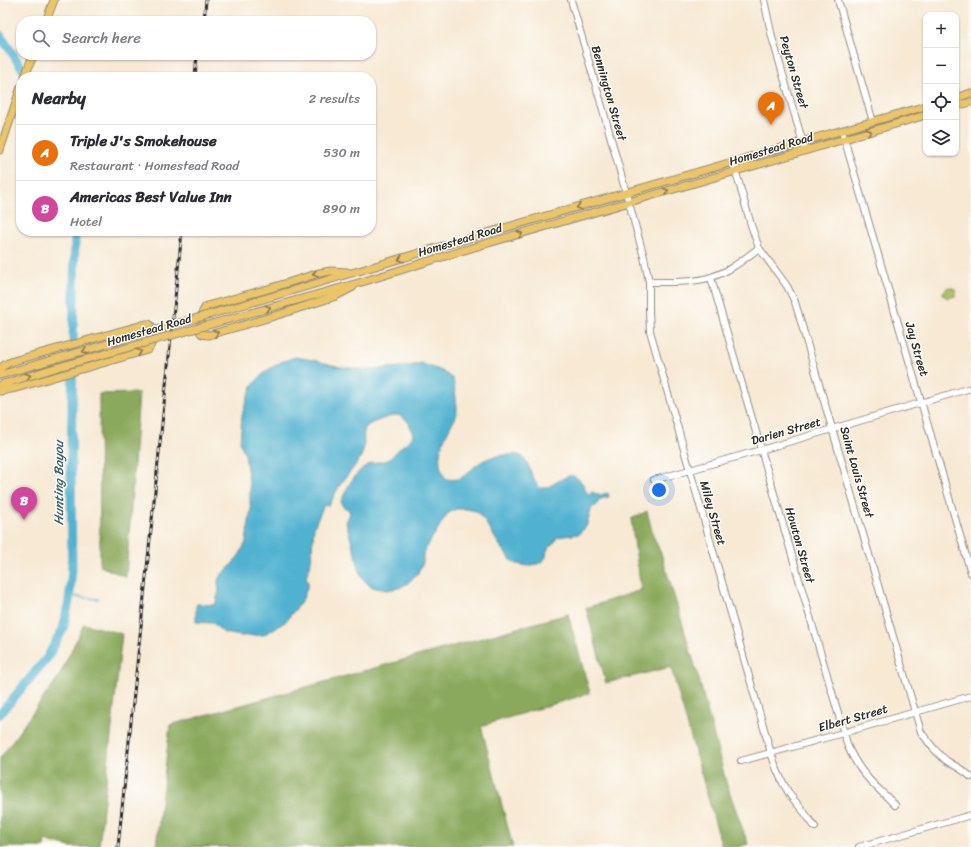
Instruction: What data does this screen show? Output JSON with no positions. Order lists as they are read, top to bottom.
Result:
{
  "streets": {
    "main road": ["Homestead Road"],
    "street": [
      "Peyton Street",
      "Bennington Street",
      "Jay Street",
      "Darien Street",
      "Saint Louis Street",
      "Miley Street",
      "Howton Street",
      "Elbert Street"
    ]
  },
  "crossings": [
    ["Peyton Street", "Homestead Road"],
    ["Bennington Street", "Homestead Road"],
    ["Bennington Street", "Miley Street"],
    ["Homestead Road", "Jay Street"],
    ["Homestead Road", "Saint Louis Street"],
    ["Homestead Road", "Miley Street"],
    ["Jay Street", "Darien Street"],
    ["Darien Street", "Saint Louis Street"],
    ["Darien Street", "Miley Street"],
    ["Darien Street", "Howton Street"],
    ["Saint Louis Street", "Elbert Street"],
    ["Miley Street", "Elbert Street"],
    ["Howton Street", "Elbert Street"]
  ],
  "water": ["Hunting Bayou"],
  "page": {
    "map_buttons": ["+", "−"],
    "search": "Search here",
    "heading": ["Nearby", "2 results"],
    "pins": ["A", "B"],
    "list": [
      {
        "mark": "A",
        "name": "Triple J's Smokehouse",
        "note": "Restaurant · Homestead Road",
        "value": "530 m"
      },
      {
        "mark": "B",
        "name": "Americas Best Value Inn",
        "note": "Hotel",
        "value": "890 m"
      }
    ]
  }
}
